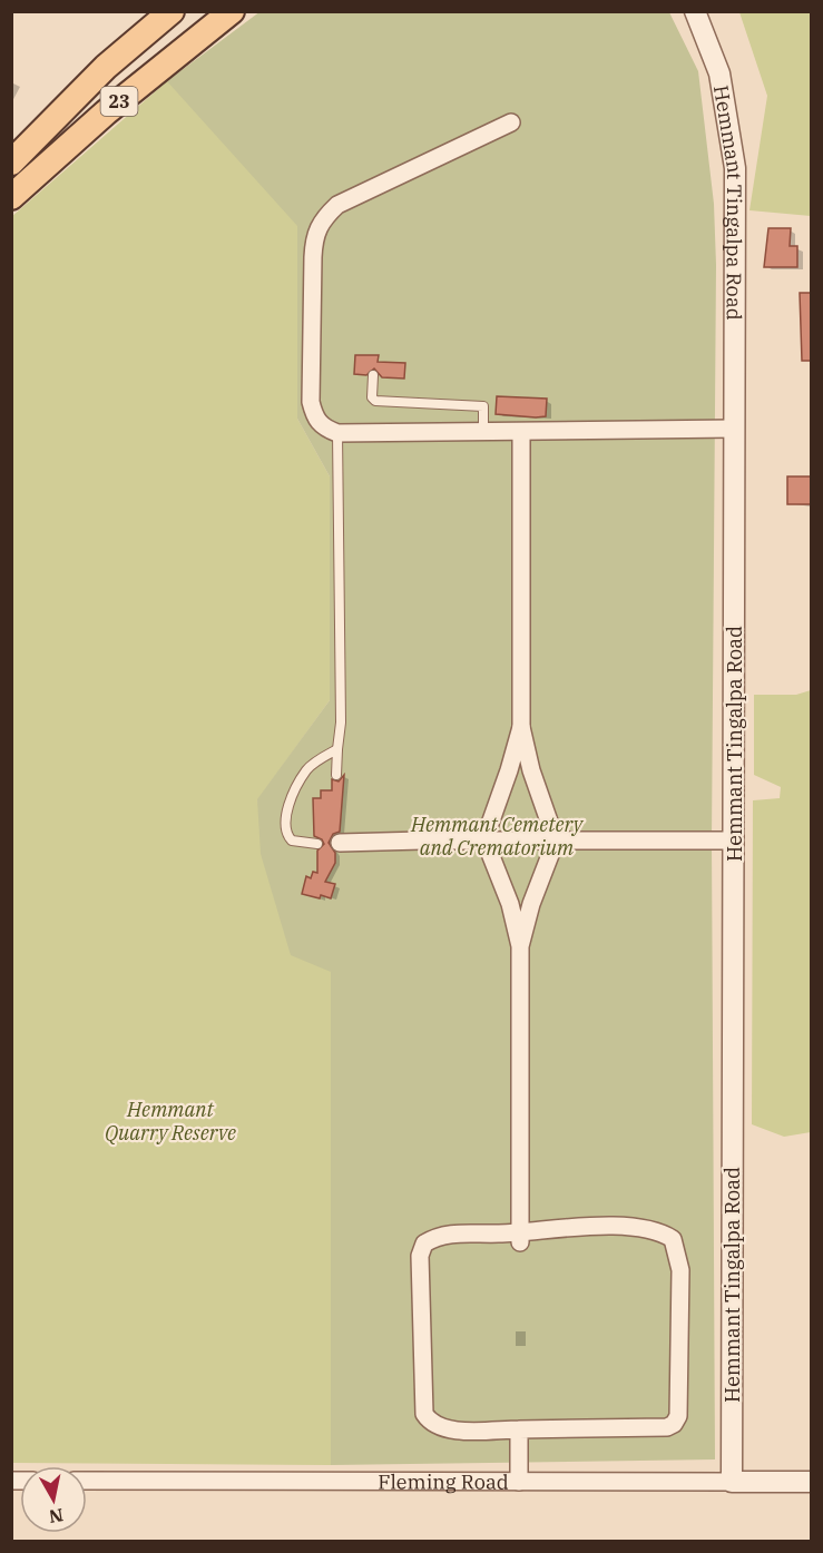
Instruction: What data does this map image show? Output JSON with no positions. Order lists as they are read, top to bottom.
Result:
{
  "streets": {
    "main road": ["23"],
    "street": ["Hemmant Tingalpa Road", "Fleming Road"]
  },
  "crossings": [
    ["Hemmant Tingalpa Road", "Fleming Road"]
  ],
  "parks": ["Hemmant Cemetery and Crematorium", "Hemmant Quarry Reserve"],
  "north": "bottom"
}
